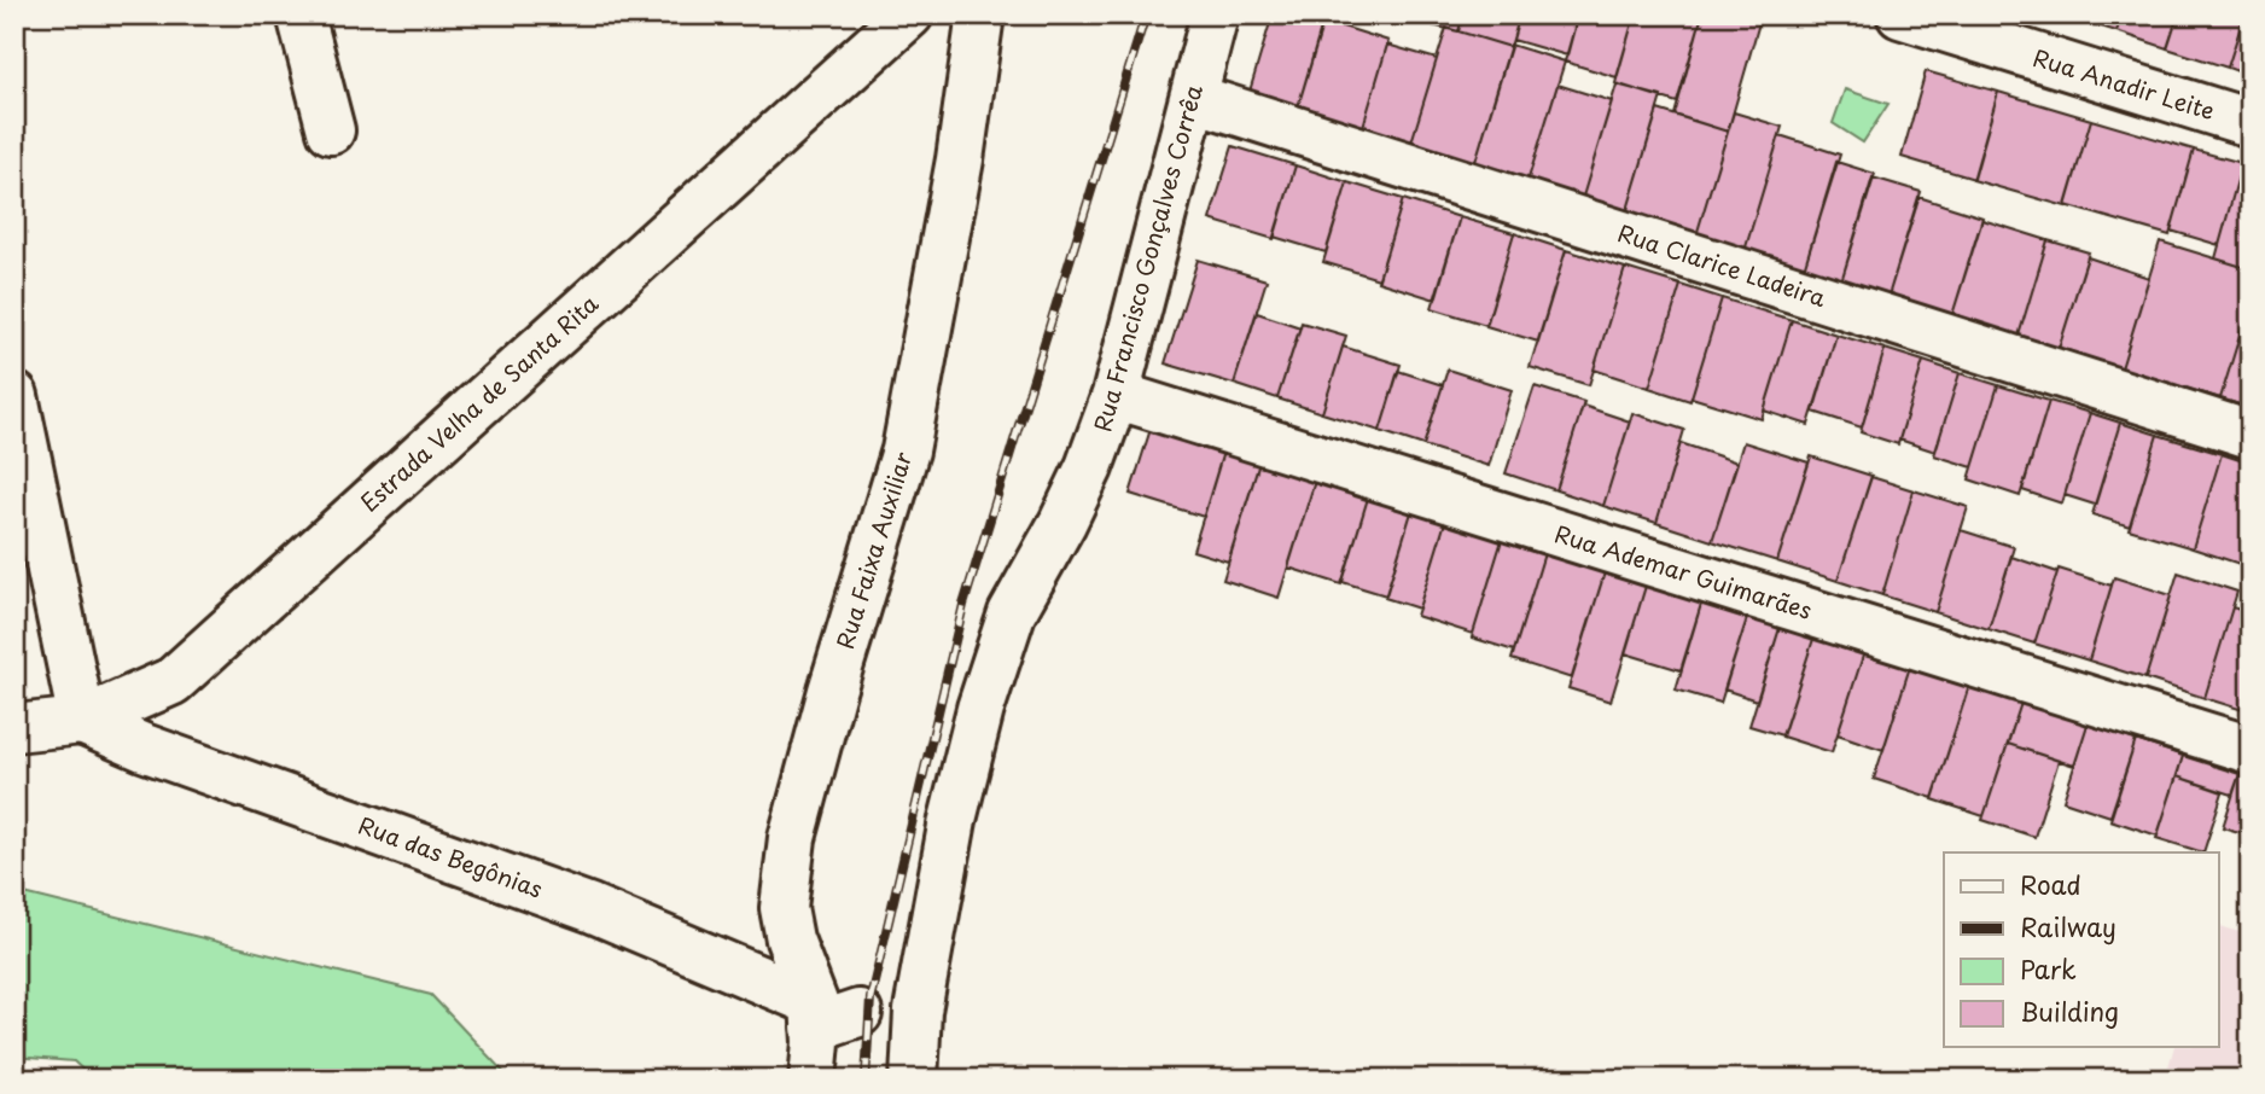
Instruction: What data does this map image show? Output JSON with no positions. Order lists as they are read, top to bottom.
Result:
{
  "streets": {
    "street": [
      "Rua Anadir Leite",
      "Rua Francisco Gonçalves Corrêa",
      "Rua Clarice Ladeira",
      "Estrada Velha de Santa Rita",
      "Rua Faixa Auxiliar",
      "Rua Ademar Guimarães",
      "Rua das Begônias"
    ]
  },
  "crossings": [
    ["Rua Francisco Gonçalves Corrêa", "Rua Clarice Ladeira"],
    ["Rua Francisco Gonçalves Corrêa", "Rua Ademar Guimarães"],
    ["Estrada Velha de Santa Rita", "Rua das Begônias"],
    ["Rua Faixa Auxiliar", "Rua das Begônias"]
  ],
  "legend": [
    "Road",
    "Railway",
    "Park",
    "Building"
  ]
}
